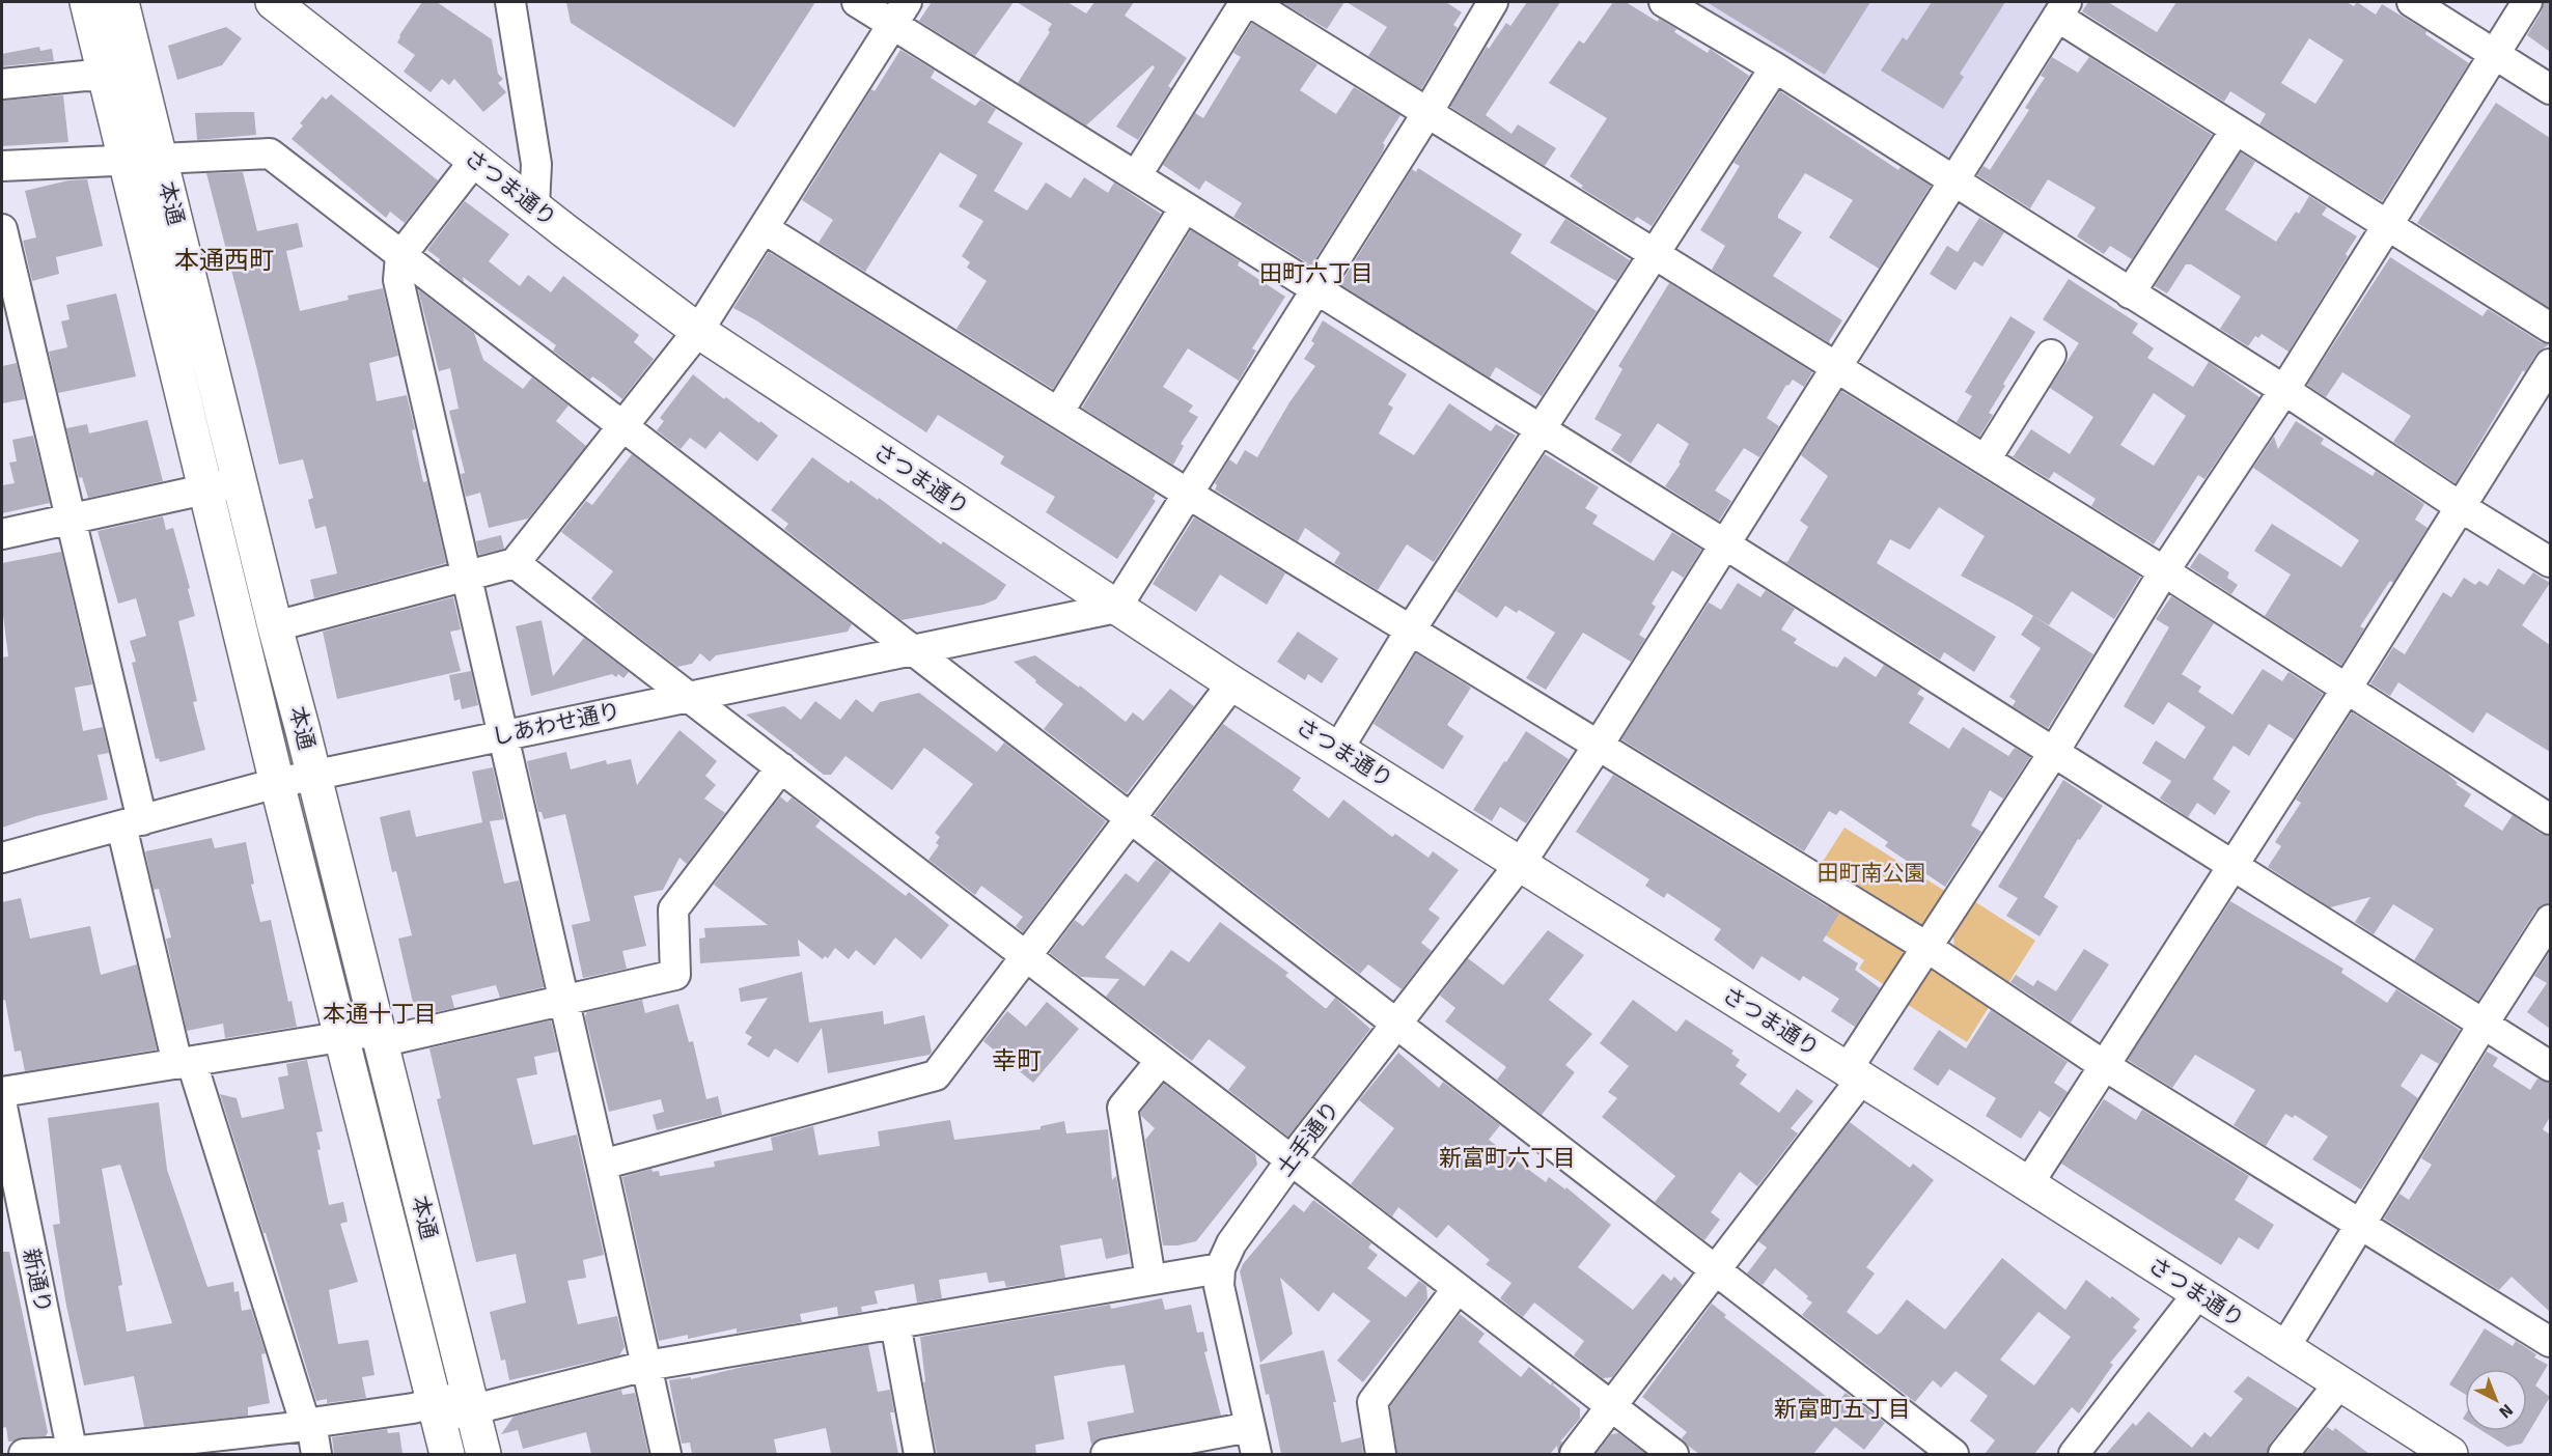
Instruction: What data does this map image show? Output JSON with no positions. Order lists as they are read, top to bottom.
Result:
{
  "streets": {
    "main road": ["さつま通り", "本通"],
    "street": ["しあわせ通り", "土手通り", "新通り"]
  },
  "crossings": [
    ["さつま通り", "しあわせ通り"],
    ["さつま通り", "土手通り"],
    ["本通", "しあわせ通り"]
  ],
  "districts": [
    "本通西町",
    "田町六丁目",
    "本通十丁目",
    "幸町",
    "新富町六丁目",
    "新富町五丁目"
  ],
  "parks": ["田町南公園"],
  "north": "bottom right"
}
